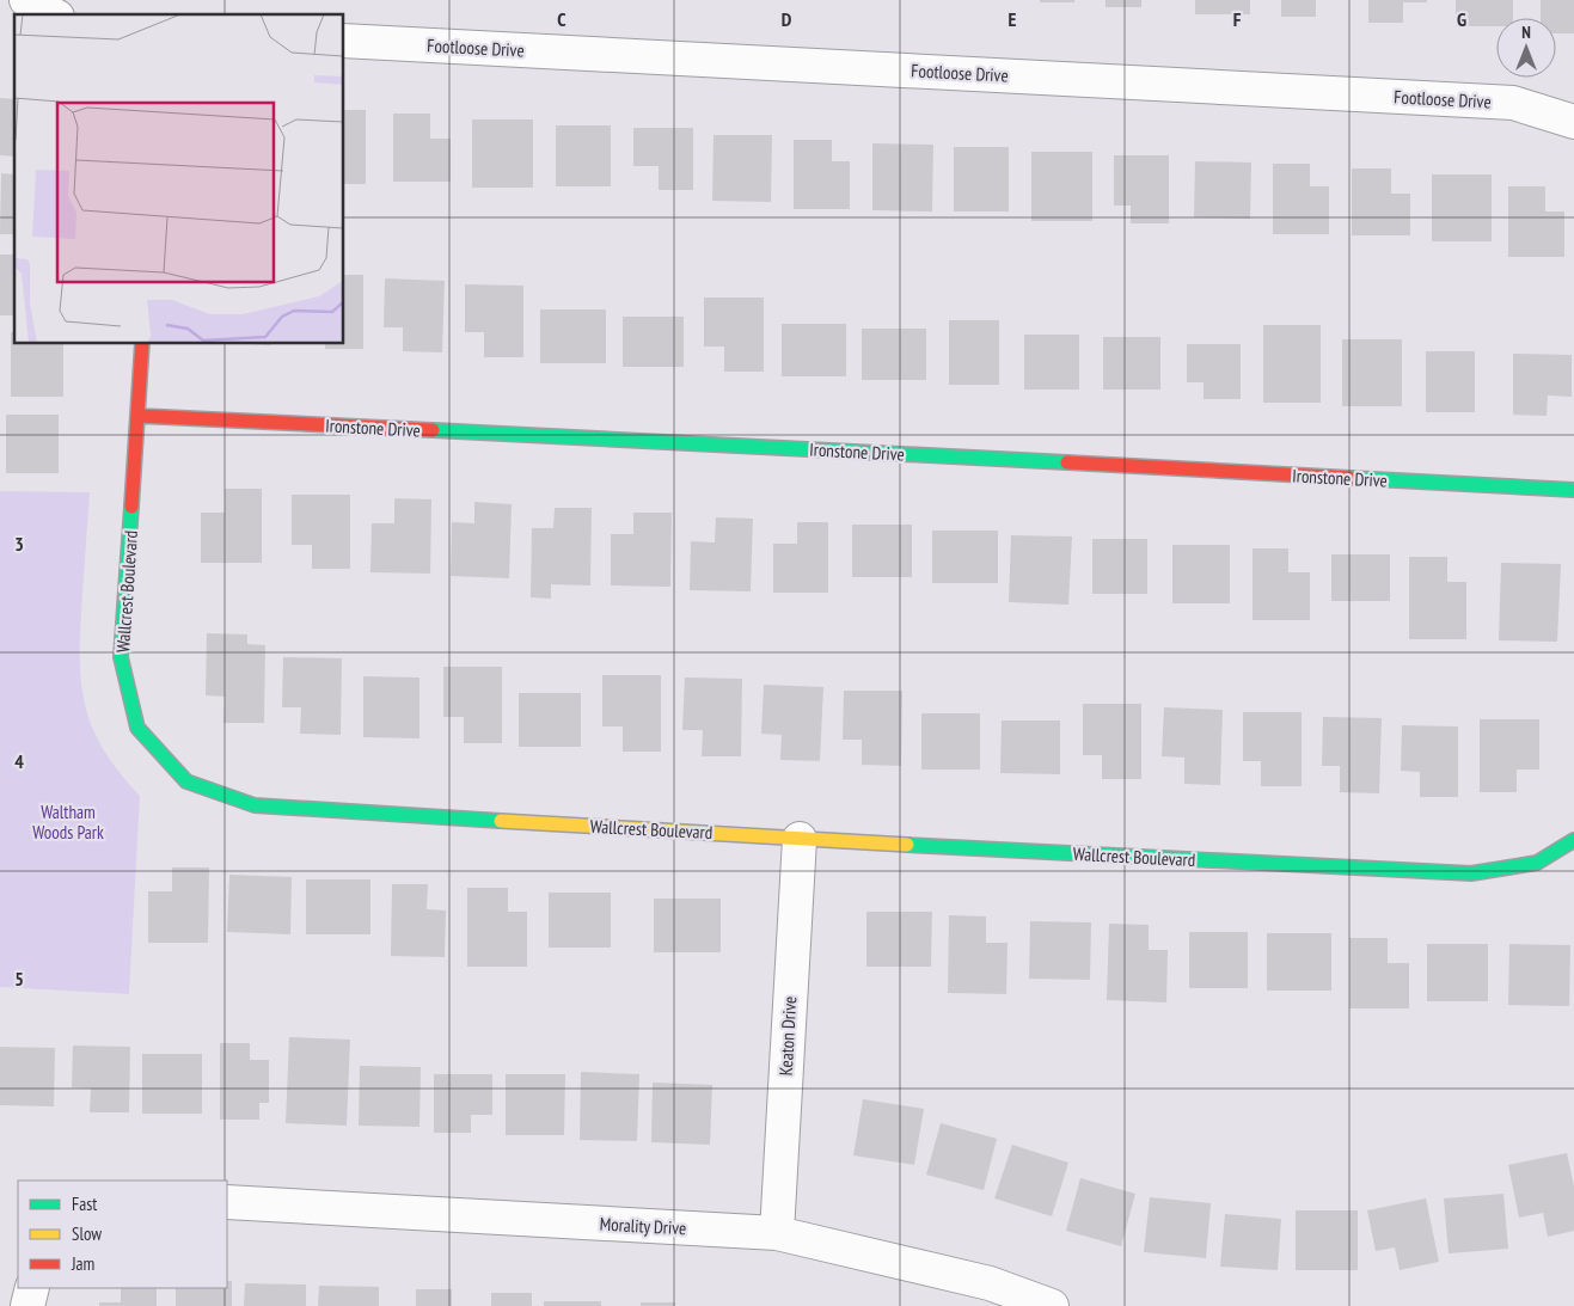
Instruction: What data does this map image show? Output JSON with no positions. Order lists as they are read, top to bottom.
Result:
{
  "streets": {
    "street": [
      "Footloose Drive",
      "Ironstone Drive",
      "Wallcrest Boulevard",
      "Keaton Drive",
      "Morality Drive"
    ]
  },
  "crossings": [
    ["Ironstone Drive", "Wallcrest Boulevard"],
    ["Wallcrest Boulevard", "Keaton Drive"],
    ["Keaton Drive", "Morality Drive"]
  ],
  "parks": ["Waltham Woods Park"],
  "legend": ["Fast", "Slow", "Jam"],
  "north": "top",
  "grid": {
    "columns": [
      "C",
      "D",
      "E",
      "F",
      "G"
    ],
    "rows": ["3", "4", "5"]
  }
}
